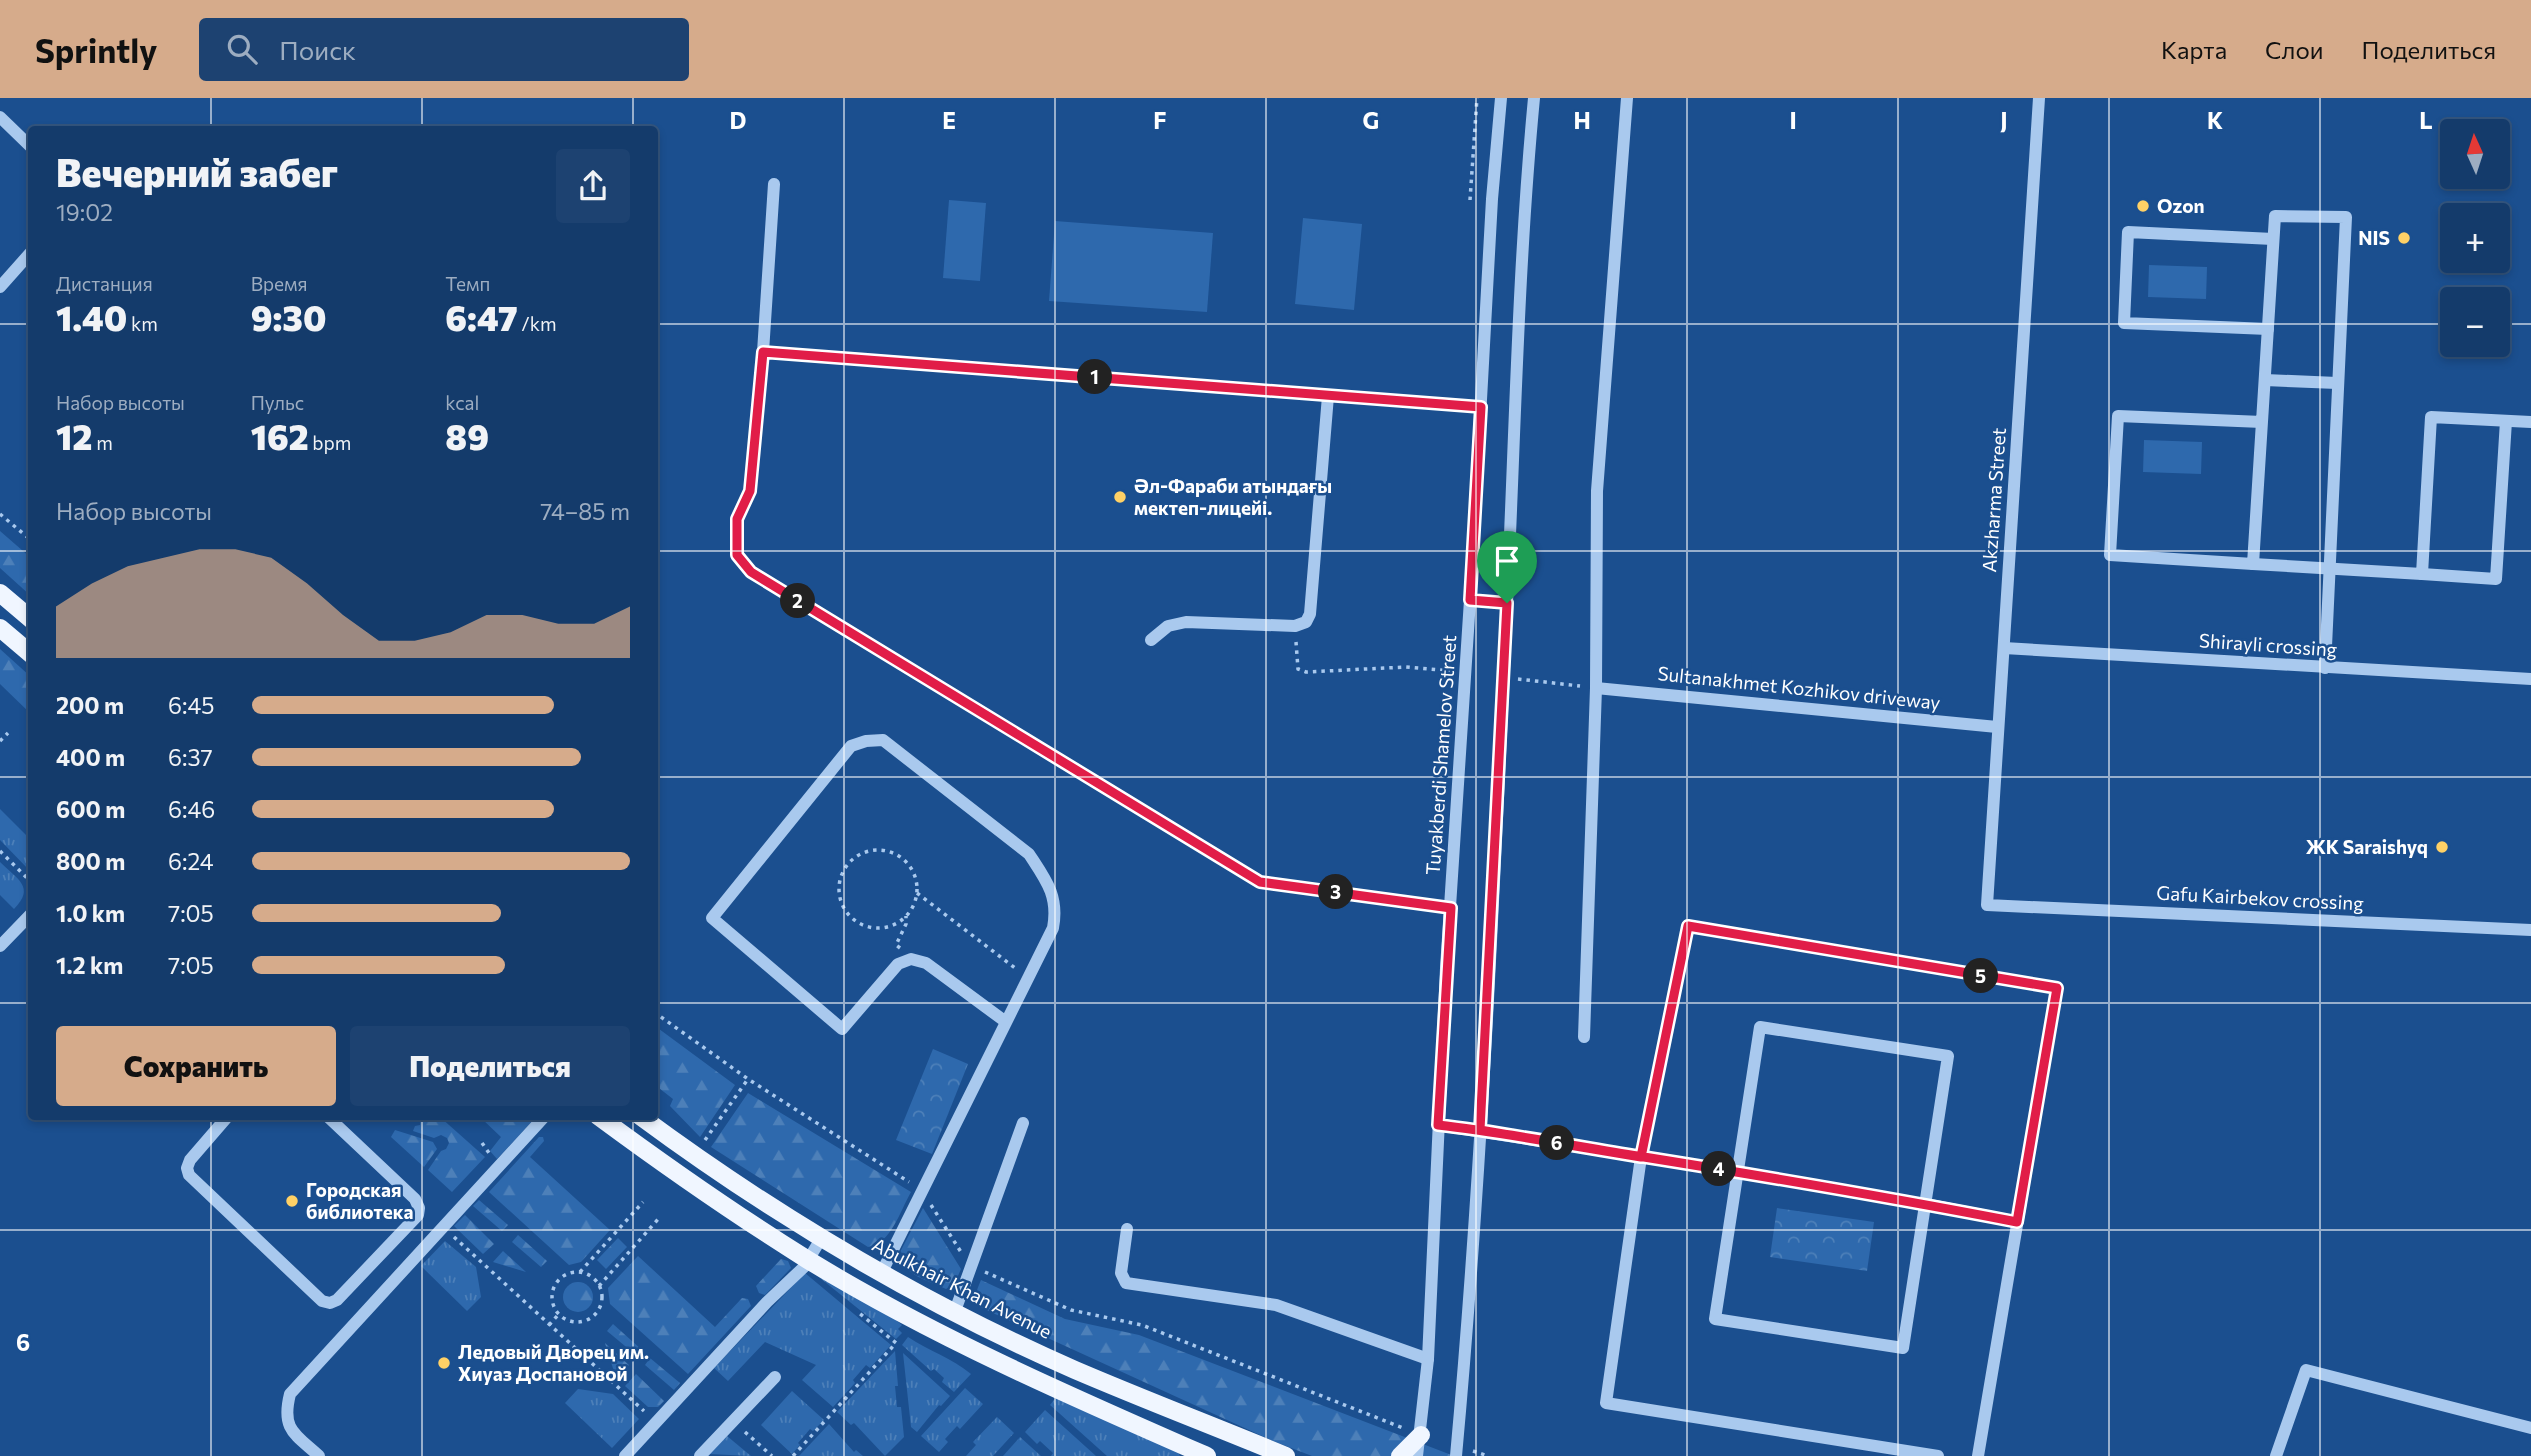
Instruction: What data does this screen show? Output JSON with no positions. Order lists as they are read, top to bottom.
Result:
{
  "streets": {
    "main road": ["Abulkhair Khan Avenue"],
    "street": [
      "Akzharma Street",
      "Shirayli crossing",
      "Sultanakhmet Kozhikov driveway",
      "Tuyakberdi Shamelov Street",
      "Gafu Kairbekov crossing"
    ]
  },
  "crossings": [
    ["Akzharma Street", "Shirayli crossing"],
    ["Akzharma Street", "Sultanakhmet Kozhikov driveway"],
    ["Akzharma Street", "Gafu Kairbekov crossing"]
  ],
  "places": [
    "Ozon",
    "NIS",
    "Әл-Фараби атындағы мектеп-лицейі.",
    "ЖК Saraishyq",
    "Городская библиотека",
    "Ледовый Дворец им. Хиуаз Доспановой"
  ],
  "north": "top",
  "page": {
    "header": "Sprintly",
    "search": "Поиск",
    "nav": ["Карта", "Слои", "Поделиться"],
    "map_buttons": ["+", "−"],
    "heading": ["Вечерний забег", "19:02"],
    "stats": [
      ["Дистанция", "1.40 km"],
      ["Время", "9:30"],
      ["Темп", "6:47 /km"],
      ["Набор высоты", "12 m"],
      ["Пульс", "162 bpm"],
      ["kcal", "89"]
    ],
    "pins": [
      "1",
      "2",
      "3",
      "5",
      "6",
      "4"
    ],
    "chart": ["Набор высоты", "74–85 m"],
    "list": [
      {
        "name": "200 m",
        "note": "6:45"
      },
      {
        "name": "400 m",
        "note": "6:37"
      },
      {
        "name": "600 m",
        "note": "6:46"
      },
      {
        "name": "800 m",
        "note": "6:24"
      },
      {
        "name": "1.0 km",
        "note": "7:05"
      },
      {
        "name": "1.2 km",
        "note": "7:05"
      }
    ],
    "buttons": ["Сохранить", "Поделиться"]
  },
  "grid": {
    "columns": [
      "D",
      "E",
      "F",
      "G",
      "H",
      "I",
      "J",
      "K",
      "L"
    ],
    "rows": ["6"]
  }
}
